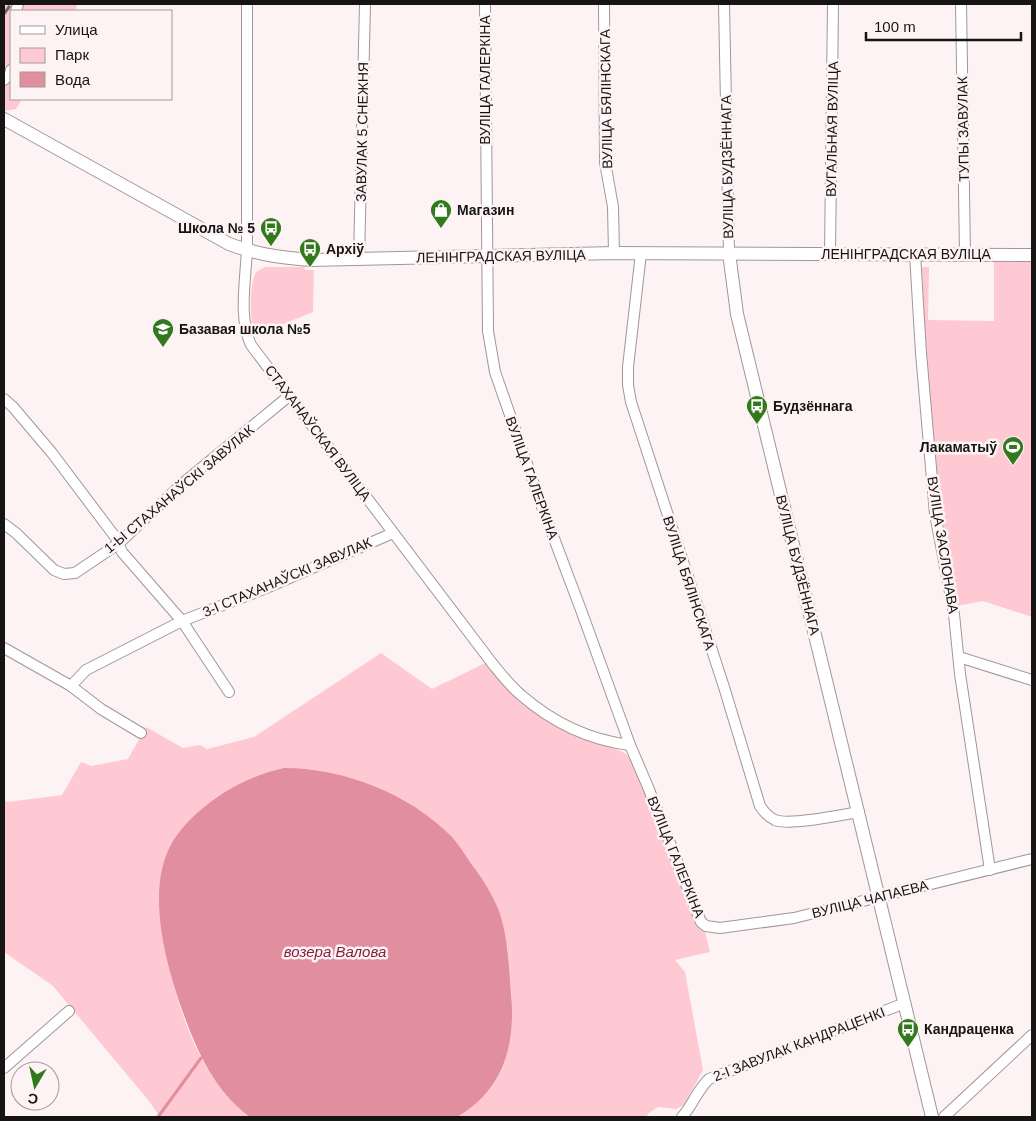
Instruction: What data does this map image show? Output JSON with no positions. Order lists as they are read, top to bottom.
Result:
{
  "streets": {
    "street": [
      "ВУЛІЦА ГАЛЕРКІНА",
      "ВУЛІЦА БЯЛІНСКАГА",
      "ВУГАЛЬНАЯ ВУЛІЦА",
      "ТУПЫ ЗАВУЛАК",
      "ЗАВУЛАК 5 СНЕЖНЯ",
      "ВУЛІЦА БУДЗЁННАГА",
      "ЛЕНІНГРАДСКАЯ ВУЛІЦА",
      "СТАХАНАЎСКАЯ ВУЛІЦА",
      "1-Ы СТАХАНАЎСКІ ЗАВУЛАК",
      "ВУЛІЦА ЗАСЛОНАВА",
      "3-І СТАХАНАЎСКІ ЗАВУЛАК",
      "ВУЛІЦА ЧАПАЕВА",
      "2-І ЗАВУЛАК КАНДРАЦЕНКІ"
    ]
  },
  "crossings": [
    ["ВУЛІЦА ГАЛЕРКІНА", "ЛЕНІНГРАДСКАЯ ВУЛІЦА"],
    ["ВУЛІЦА ГАЛЕРКІНА", "СТАХАНАЎСКАЯ ВУЛІЦА"],
    ["ВУЛІЦА ГАЛЕРКІНА", "ВУЛІЦА ЧАПАЕВА"],
    ["ВУЛІЦА БЯЛІНСКАГА", "ВУЛІЦА БУДЗЁННАГА"],
    ["ВУЛІЦА БЯЛІНСКАГА", "ЛЕНІНГРАДСКАЯ ВУЛІЦА"],
    ["ВУГАЛЬНАЯ ВУЛІЦА", "ЛЕНІНГРАДСКАЯ ВУЛІЦА"],
    ["ТУПЫ ЗАВУЛАК", "ЛЕНІНГРАДСКАЯ ВУЛІЦА"],
    ["ЗАВУЛАК 5 СНЕЖНЯ", "ЛЕНІНГРАДСКАЯ ВУЛІЦА"],
    ["ВУЛІЦА БУДЗЁННАГА", "ЛЕНІНГРАДСКАЯ ВУЛІЦА"],
    ["ВУЛІЦА БУДЗЁННАГА", "ВУЛІЦА ЧАПАЕВА"],
    ["ВУЛІЦА БУДЗЁННАГА", "2-І ЗАВУЛАК КАНДРАЦЕНКІ"],
    ["ЛЕНІНГРАДСКАЯ ВУЛІЦА", "СТАХАНАЎСКАЯ ВУЛІЦА"],
    ["ЛЕНІНГРАДСКАЯ ВУЛІЦА", "ВУЛІЦА ЗАСЛОНАВА"],
    ["СТАХАНАЎСКАЯ ВУЛІЦА", "1-Ы СТАХАНАЎСКІ ЗАВУЛАК"],
    ["СТАХАНАЎСКАЯ ВУЛІЦА", "3-І СТАХАНАЎСКІ ЗАВУЛАК"],
    ["ВУЛІЦА ЗАСЛОНАВА", "ВУЛІЦА ЧАПАЕВА"]
  ],
  "water": ["возера Валова"],
  "places": {
    "shop": ["Магазин"],
    "bus stop": [
      "Школа № 5",
      "Архіў",
      "Будзённага",
      "Кандраценка"
    ],
    "school or university": ["Базавая школа №5"],
    "sports": ["Лакаматыў"]
  },
  "legend": ["Улица", "Парк", "Вода"],
  "scale_bar": "100 m",
  "north": "bottom"
}
